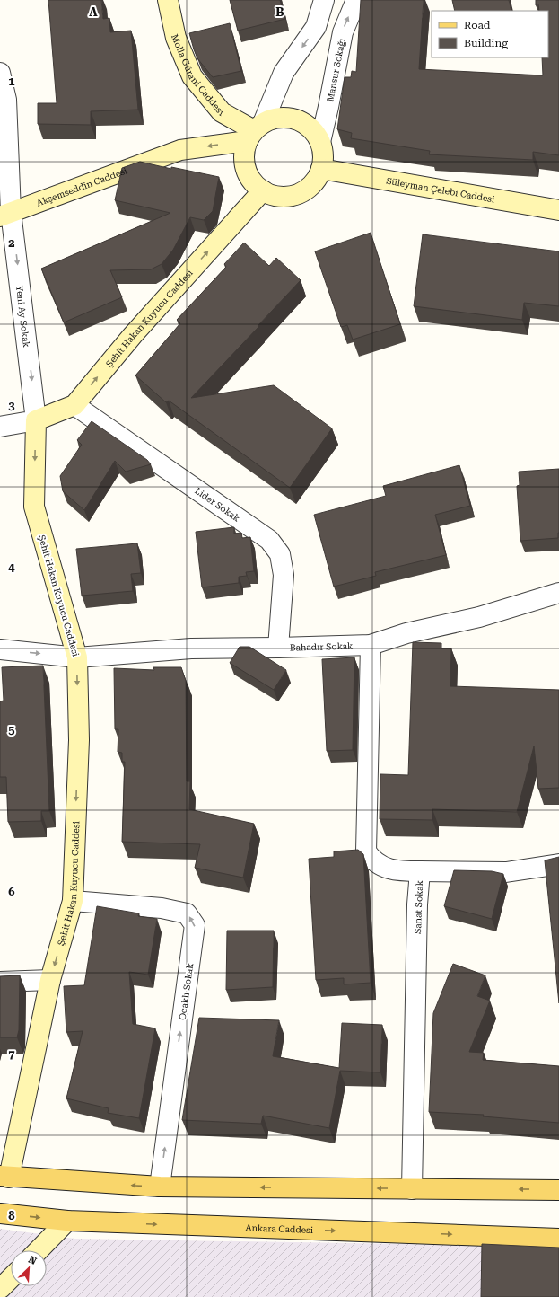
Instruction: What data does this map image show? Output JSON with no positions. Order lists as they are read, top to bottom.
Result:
{
  "streets": {
    "main road": ["Ankara Caddesi"],
    "street": [
      "Mansur Sokağı",
      "Molla Gürani Caddesi",
      "Akşemseddin Caddesi",
      "Süleyman Çelebi Caddesi",
      "Yeni Ay Sokak",
      "Şehit Hakan Kuyucu Caddesi",
      "Lider Sokak",
      "Bahadır Sokak",
      "Sanat Sokak",
      "Ocaklı Sokak"
    ]
  },
  "crossings": [
    ["Mansur Sokağı", "Molla Gürani Caddesi"],
    ["Mansur Sokağı", "Akşemseddin Caddesi"],
    ["Mansur Sokağı", "Süleyman Çelebi Caddesi"],
    ["Mansur Sokağı", "Şehit Hakan Kuyucu Caddesi"],
    ["Molla Gürani Caddesi", "Akşemseddin Caddesi"],
    ["Molla Gürani Caddesi", "Süleyman Çelebi Caddesi"],
    ["Molla Gürani Caddesi", "Şehit Hakan Kuyucu Caddesi"],
    ["Akşemseddin Caddesi", "Süleyman Çelebi Caddesi"],
    ["Akşemseddin Caddesi", "Yeni Ay Sokak"],
    ["Akşemseddin Caddesi", "Şehit Hakan Kuyucu Caddesi"],
    ["Süleyman Çelebi Caddesi", "Şehit Hakan Kuyucu Caddesi"],
    ["Yeni Ay Sokak", "Şehit Hakan Kuyucu Caddesi"],
    ["Şehit Hakan Kuyucu Caddesi", "Lider Sokak"],
    ["Şehit Hakan Kuyucu Caddesi", "Bahadır Sokak"],
    ["Şehit Hakan Kuyucu Caddesi", "Ocaklı Sokak"],
    ["Lider Sokak", "Bahadır Sokak"],
    ["Bahadır Sokak", "Sanat Sokak"]
  ],
  "one_way": ["Akşemseddin Caddesi", "Yeni Ay Sokak"],
  "legend": ["Road", "Building"],
  "north": "top right",
  "grid": {
    "columns": ["A", "B"],
    "rows": [
      "1",
      "2",
      "3",
      "4",
      "5",
      "6",
      "7",
      "8"
    ]
  }
}
